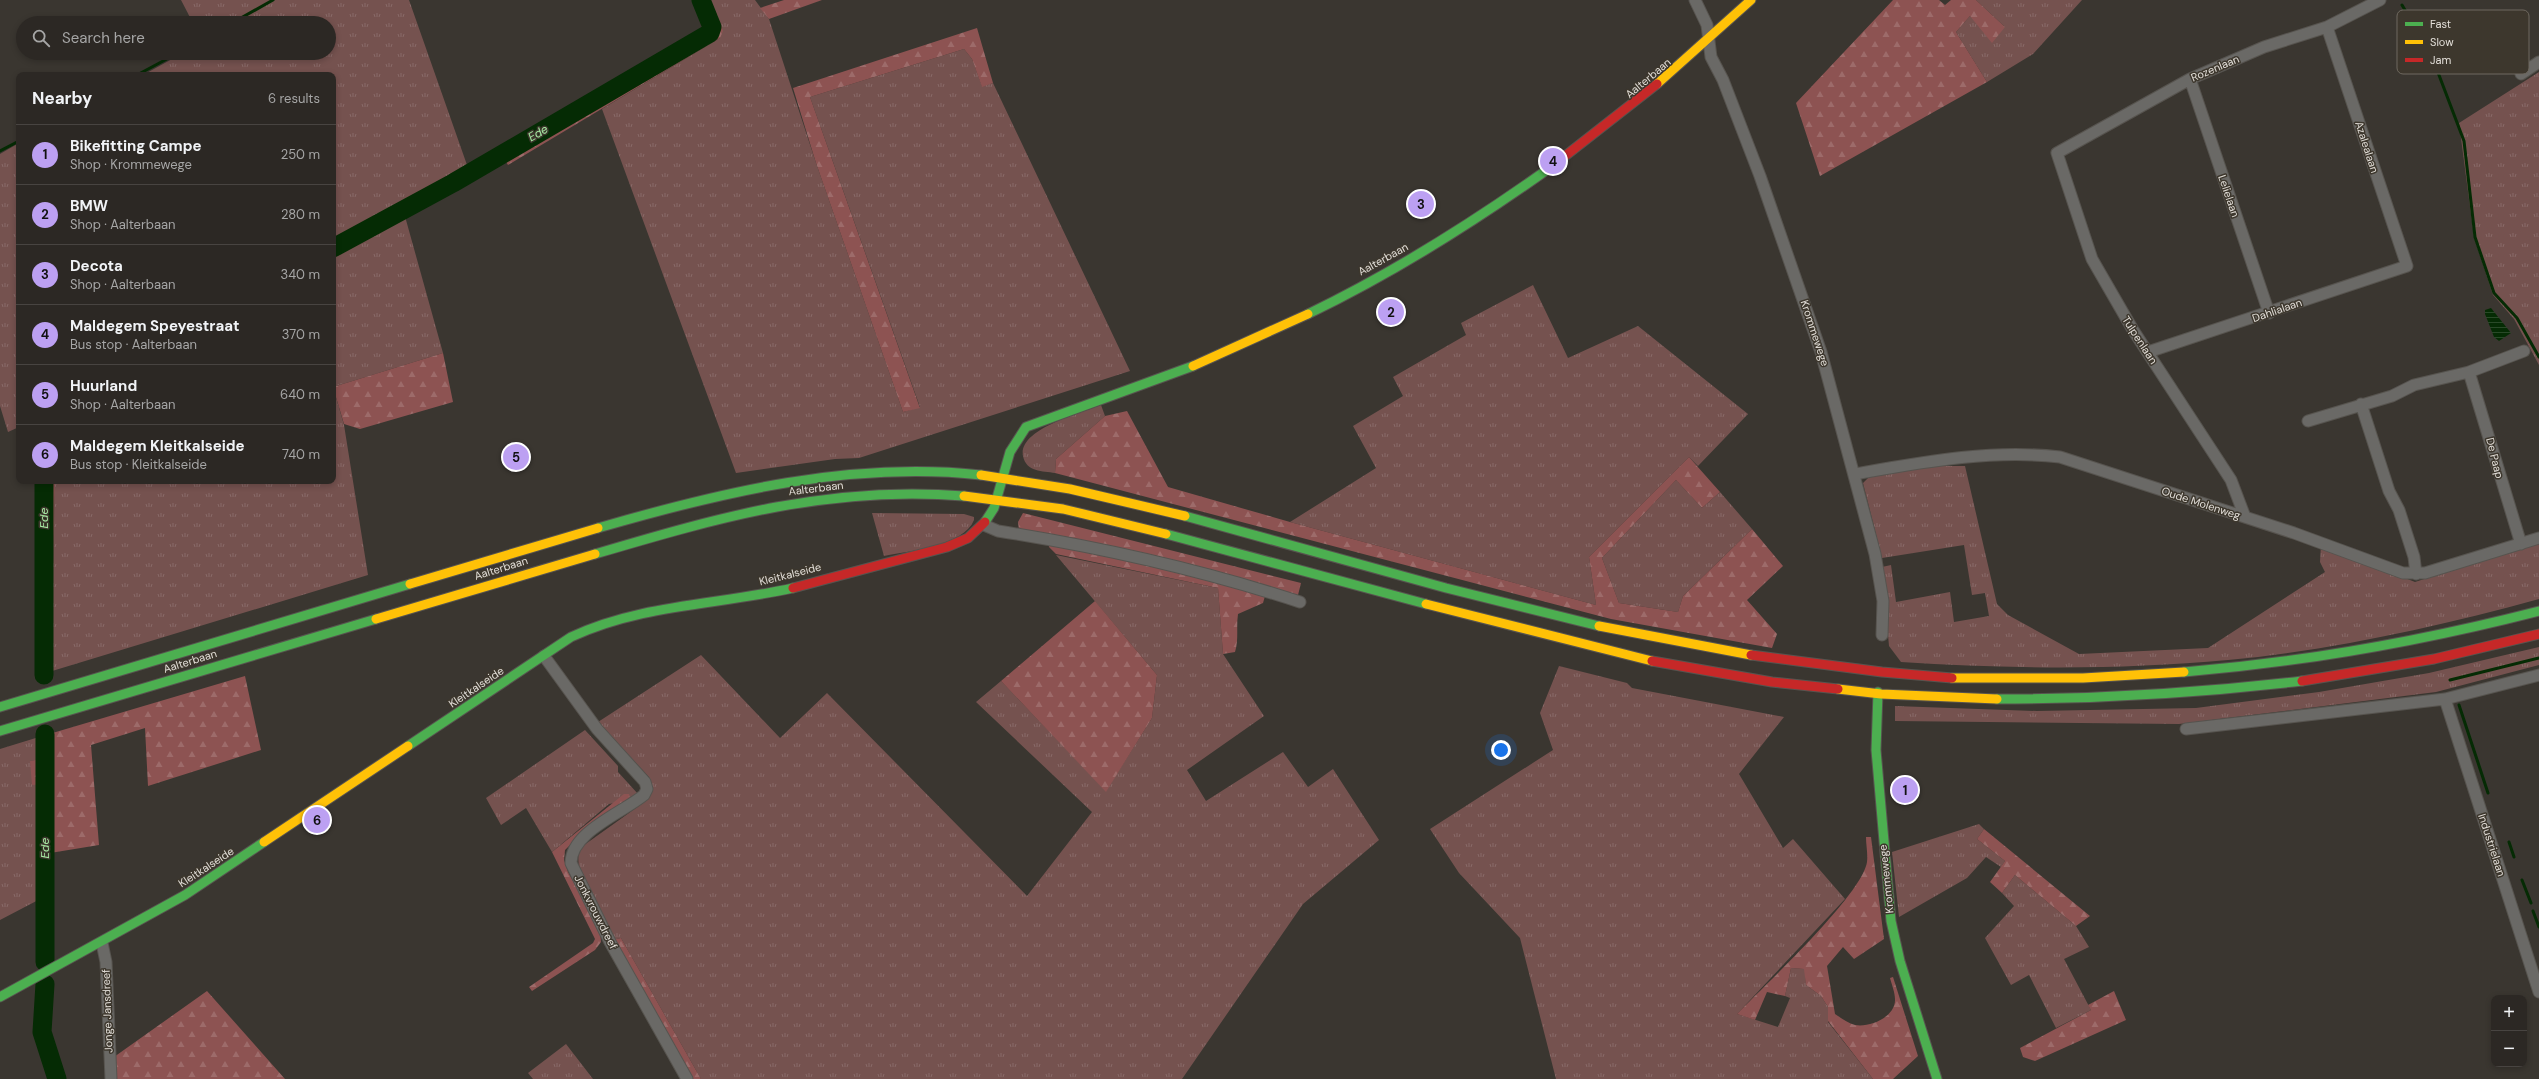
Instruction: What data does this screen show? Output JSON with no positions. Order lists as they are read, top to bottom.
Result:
{
  "streets": {
    "main road": ["Aalterbaan", "Krommewege", "Kleitkalseide"],
    "street": [
      "Rozenlaan",
      "Azalealaan",
      "Lelielaan",
      "Dahlialaan",
      "Tulpenlaan",
      "De Paap",
      "Oude Molenweg",
      "Industrielaan",
      "Jonkvrouwdreef",
      "Jonge Jansdreef"
    ]
  },
  "crossings": [
    ["Rozenlaan", "Azalealaan"],
    ["Rozenlaan", "Lelielaan"],
    ["Rozenlaan", "Tulpenlaan"],
    ["Aalterbaan", "Krommewege"],
    ["Aalterbaan", "Kleitkalseide"],
    ["Azalealaan", "Dahlialaan"],
    ["Lelielaan", "Dahlialaan"],
    ["Dahlialaan", "Tulpenlaan"],
    ["Krommewege", "Oude Molenweg"],
    ["Tulpenlaan", "Oude Molenweg"],
    ["De Paap", "Oude Molenweg"],
    ["Kleitkalseide", "Jonkvrouwdreef"],
    ["Kleitkalseide", "Jonge Jansdreef"]
  ],
  "water": ["Ede"],
  "legend": ["Fast", "Slow", "Jam"],
  "page": {
    "search": "Search here",
    "heading": ["Nearby", "6 results"],
    "list": [
      {
        "mark": "1",
        "name": "Bikefitting Campe",
        "note": "Shop · Krommewege",
        "value": "250 m"
      },
      {
        "mark": "2",
        "name": "BMW",
        "note": "Shop · Aalterbaan",
        "value": "280 m"
      },
      {
        "mark": "3",
        "name": "Decota",
        "note": "Shop · Aalterbaan",
        "value": "340 m"
      },
      {
        "mark": "4",
        "name": "Maldegem Speyestraat",
        "note": "Bus stop · Aalterbaan",
        "value": "370 m"
      },
      {
        "mark": "5",
        "name": "Huurland",
        "note": "Shop · Aalterbaan",
        "value": "640 m"
      },
      {
        "mark": "6",
        "name": "Maldegem Kleitkalseide",
        "note": "Bus stop · Kleitkalseide",
        "value": "740 m"
      }
    ],
    "pins": [
      "4",
      "3",
      "2",
      "5",
      "1",
      "6"
    ],
    "map_buttons": ["+", "−"]
  }
}
